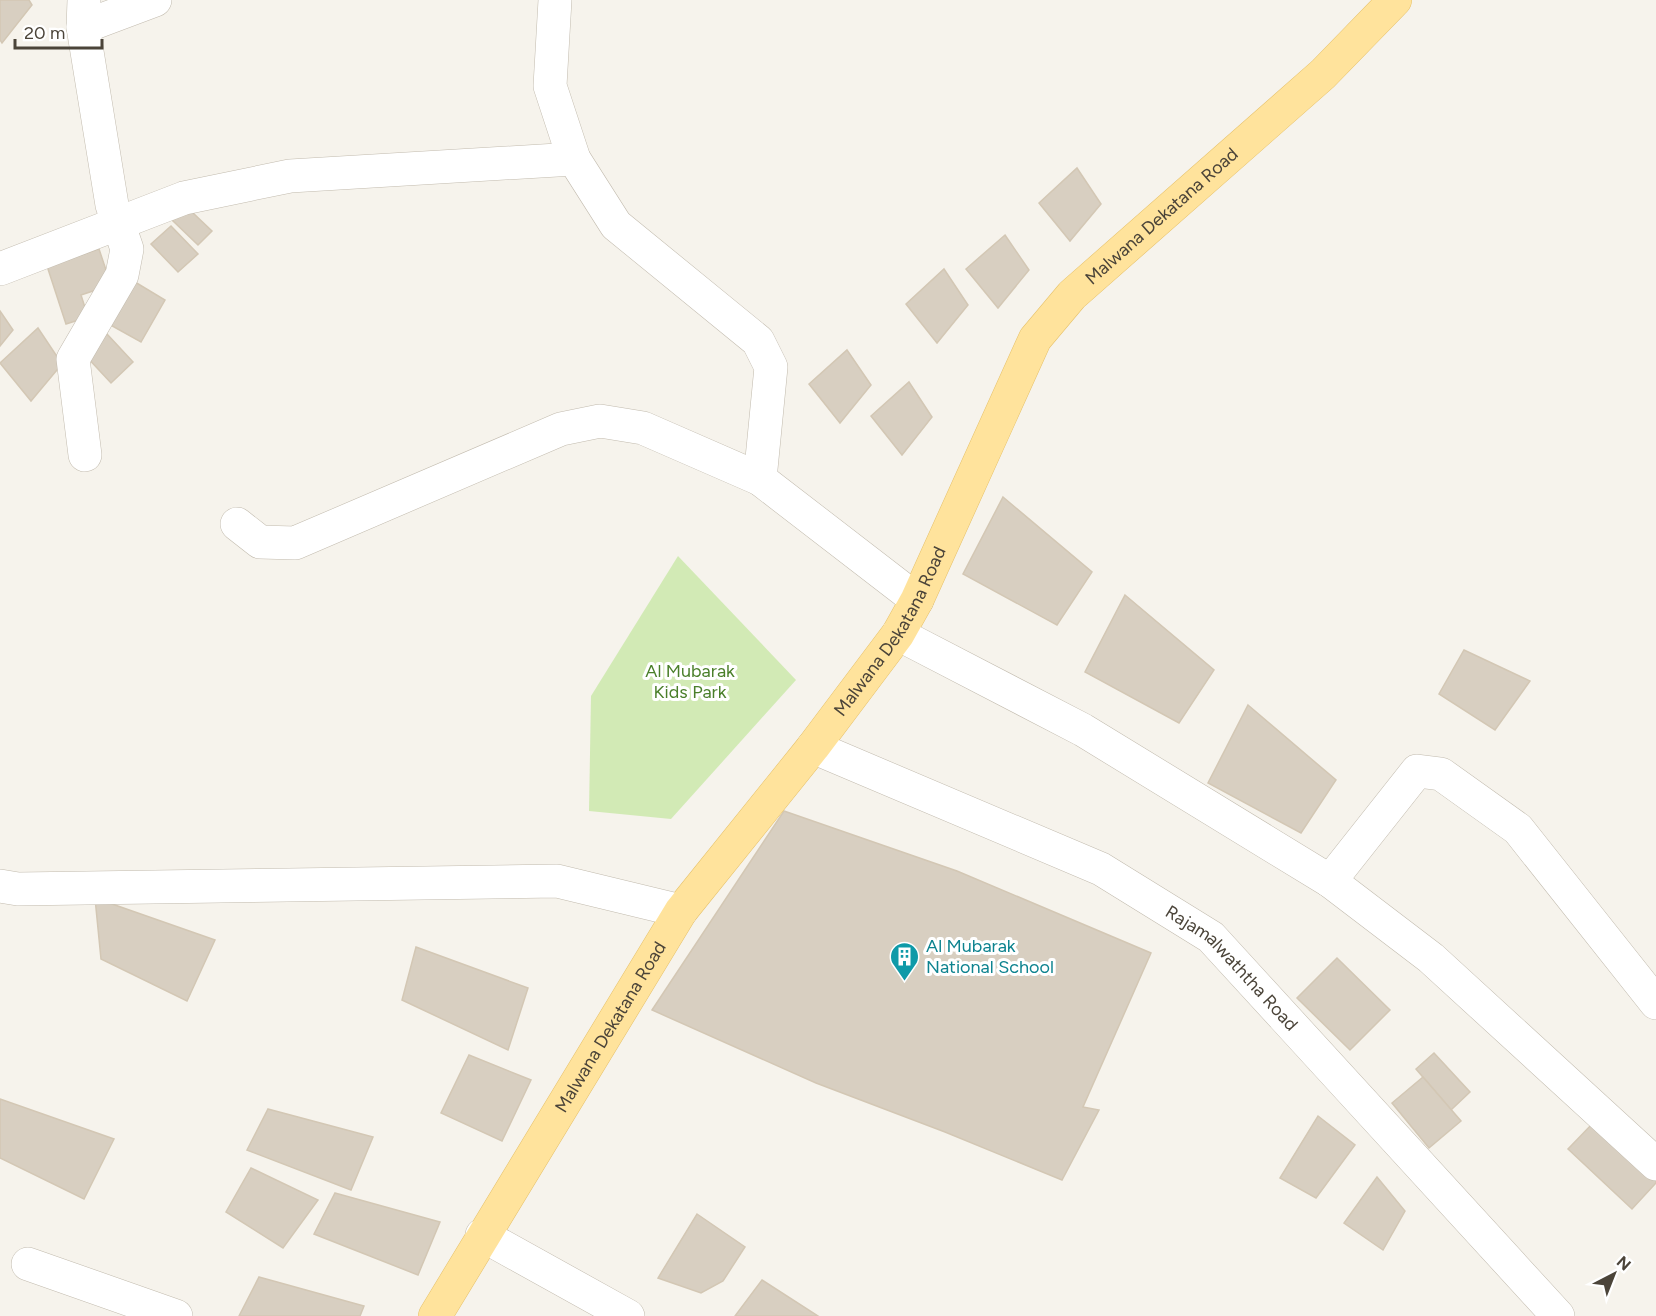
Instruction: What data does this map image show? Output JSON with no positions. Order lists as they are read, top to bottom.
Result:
{
  "streets": {
    "main road": ["Malwana Dekatana Road"],
    "street": ["Rajamalwaththa Road"]
  },
  "crossings": [
    ["Malwana Dekatana Road", "Rajamalwaththa Road"]
  ],
  "parks": ["Al Mubarak Kids Park"],
  "places": {
    "building": ["Al Mubarak National School"]
  },
  "scale_bar": "20 m",
  "north": "top right"
}
